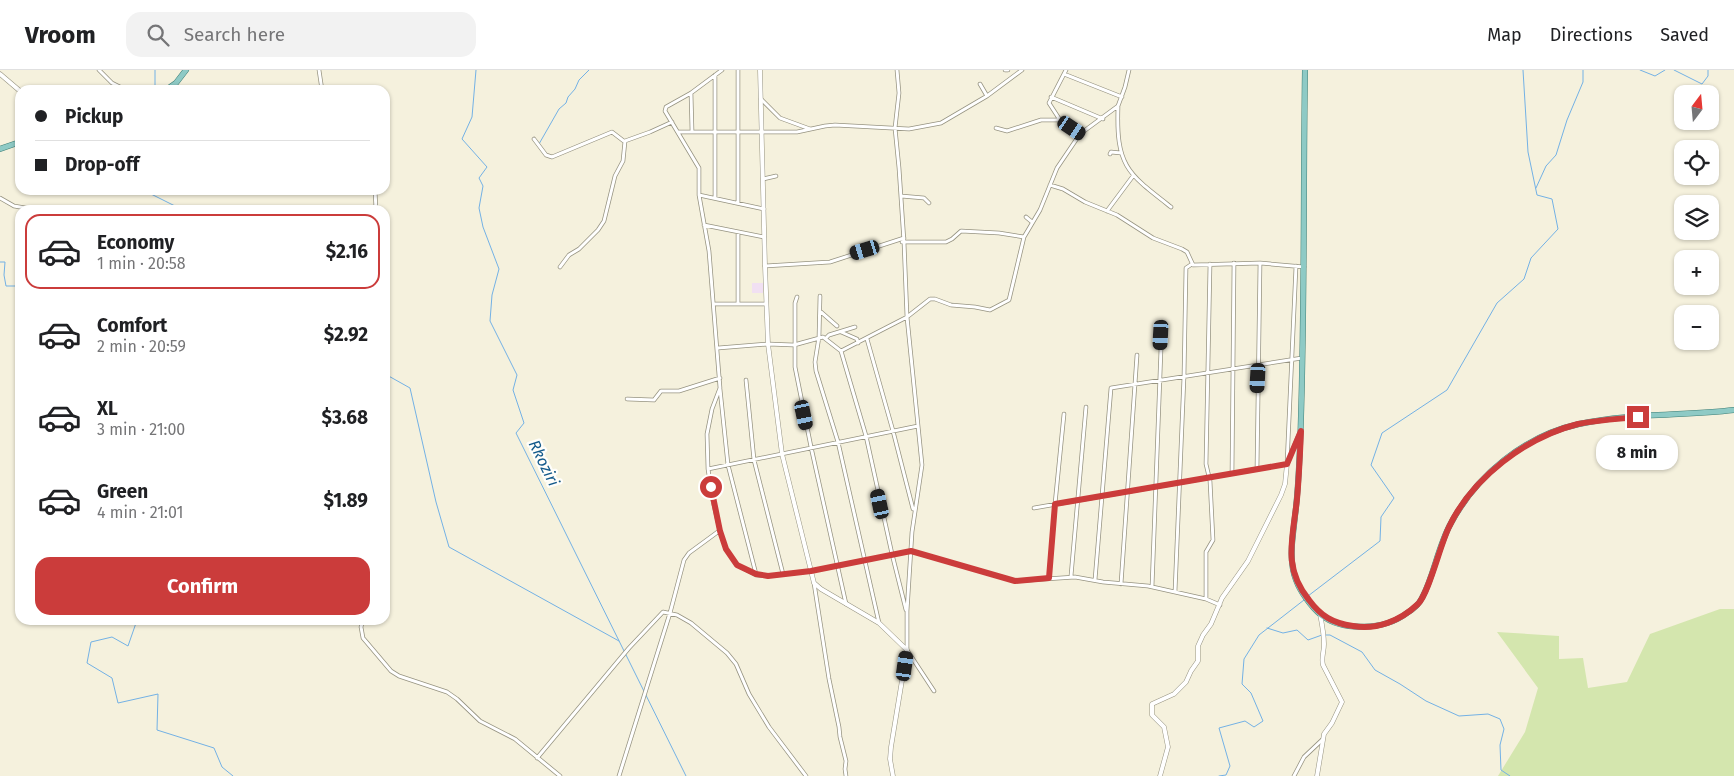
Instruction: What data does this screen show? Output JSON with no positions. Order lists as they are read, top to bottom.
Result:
{
  "water": ["Rkoziri"],
  "north": "top",
  "page": {
    "header": "Vroom",
    "search": "Search here",
    "nav": ["Map", "Directions", "Saved"],
    "map_buttons": ["+", "−"],
    "banner": ["Pickup", "Drop-off"],
    "list": [
      {
        "name": "Economy",
        "note": "1 min · 20:58",
        "value": "$2.16"
      },
      {
        "name": "Comfort",
        "note": "2 min · 20:59",
        "value": "$2.92"
      },
      {
        "name": "XL",
        "note": "3 min · 21:00",
        "value": "$3.68"
      },
      {
        "name": "Green",
        "note": "4 min · 21:01",
        "value": "$1.89"
      }
    ],
    "bubble": "8 min",
    "buttons": "Confirm"
  }
}
